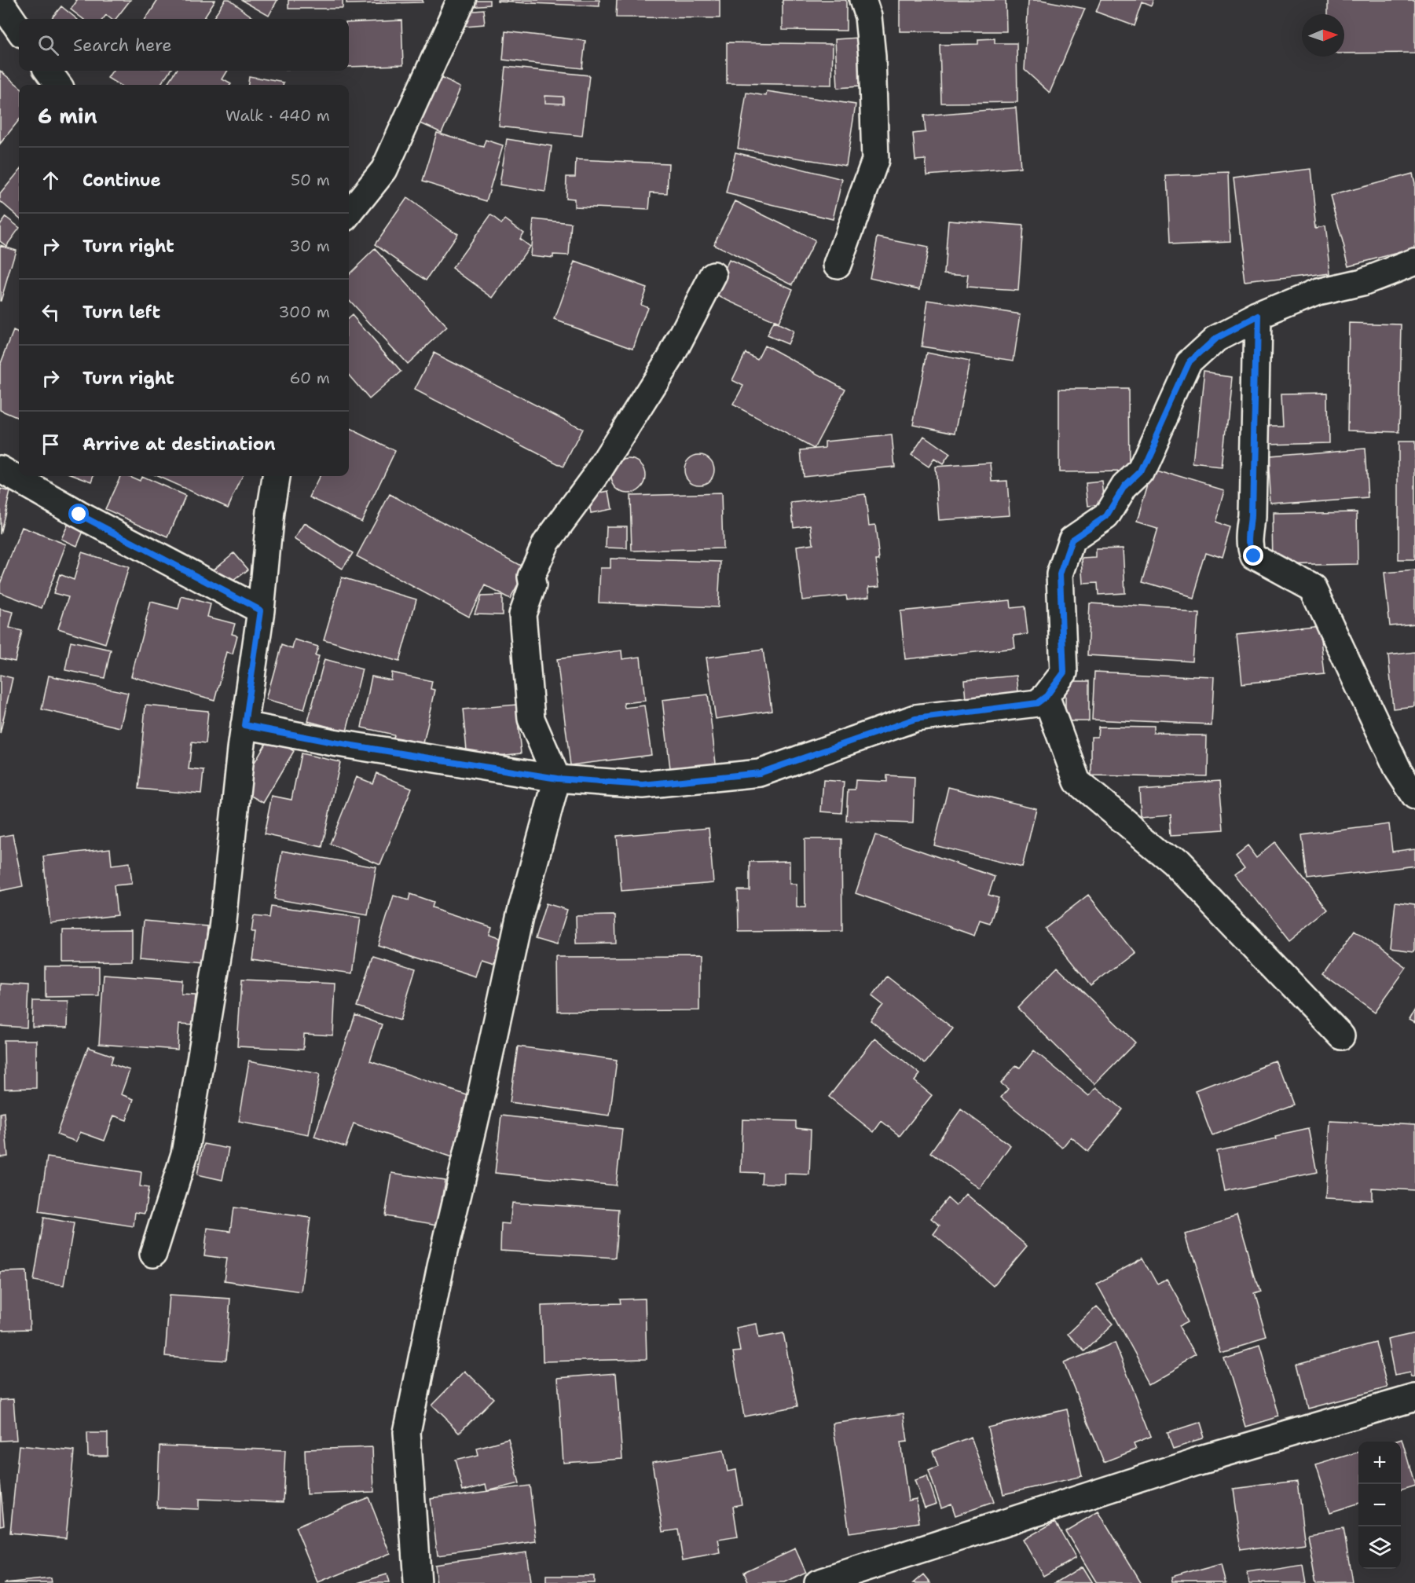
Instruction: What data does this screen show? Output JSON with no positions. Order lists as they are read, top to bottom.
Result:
{
  "north": "right",
  "page": {
    "search": "Search here",
    "heading": ["6 min", "Walk · 440 m"],
    "list": [
      ["Continue", "50 m"],
      ["Turn right", "30 m"],
      ["Turn left", "300 m"],
      ["Turn right", "60 m"],
      "Arrive at destination"
    ],
    "map_buttons": ["+", "−"]
  }
}
